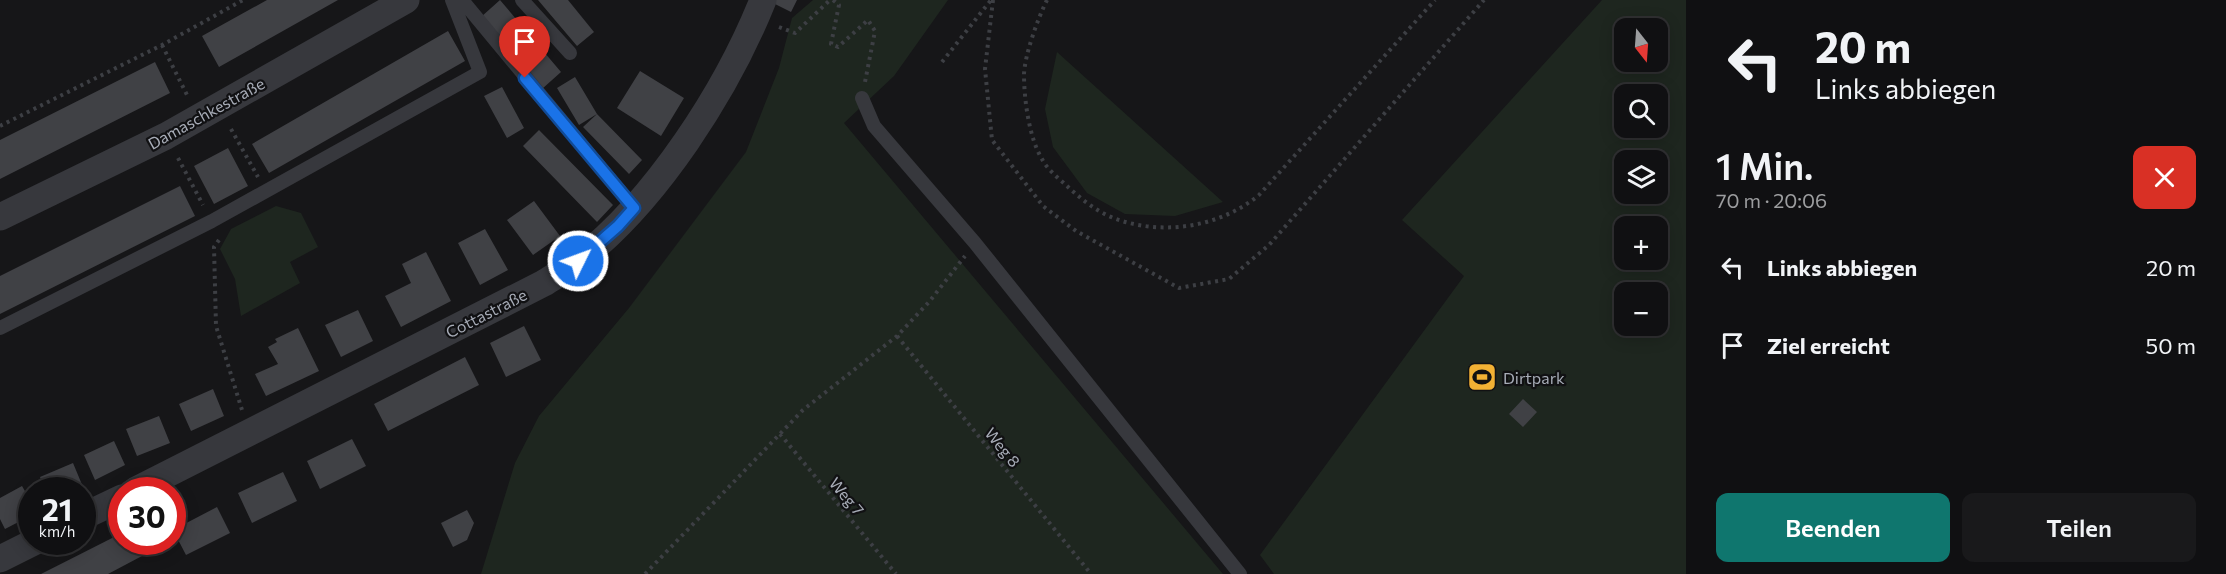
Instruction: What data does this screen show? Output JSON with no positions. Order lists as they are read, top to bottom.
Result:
{
  "streets": {
    "street": ["Damaschkestraße", "Cottastraße"],
    "path": ["Weg 8", "Weg 7"]
  },
  "places": {
    "sports": ["Dirtpark"]
  },
  "north": "bottom",
  "page": {
    "turn": ["20 m", "Links abbiegen"],
    "map_buttons": ["+", "−"],
    "heading": ["1 Min.", "70 m · 20:06"],
    "list": [
      {
        "name": "Links abbiegen",
        "value": "20 m"
      },
      {
        "name": "Ziel erreicht",
        "value": "50 m"
      }
    ],
    "speed": "21 km/h",
    "limit": "30",
    "buttons": ["Beenden", "Teilen"]
  }
}
